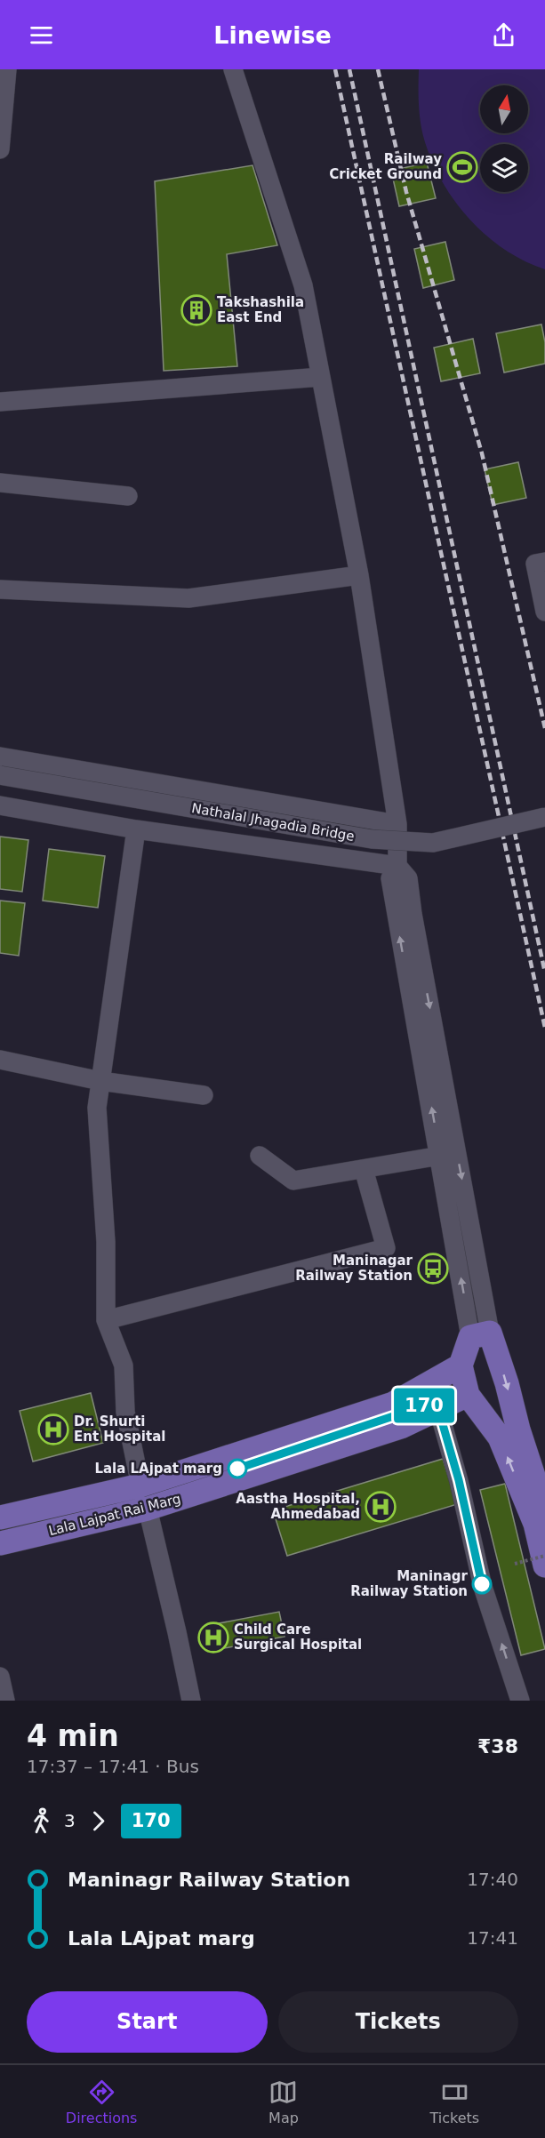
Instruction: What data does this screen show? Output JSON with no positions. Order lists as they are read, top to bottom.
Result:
{
  "streets": {
    "main road": ["Lala Lajpat Rai Marg"],
    "street": ["Nathalal Jhagadia Bridge"]
  },
  "places": {
    "sports": ["Railway Cricket Ground"],
    "building": ["Takshashila East End"],
    "bus stop": ["Maninagar Railway Station"],
    "hospital": ["Dr. Shurti Ent Hospital", "Aastha Hospital, Ahmedabad", "Child Care Surgical Hospital"],
    "other": ["Lala LAjpat marg", "Maninagr Railway Station"]
  },
  "lines": ["bus line 170"],
  "north": "top",
  "page": {
    "header": "Linewise",
    "on_map": "170",
    "heading": ["4 min", "17:37 – 17:41 · Bus", "₹38"],
    "legs": ["3", "170"],
    "list": [
      {
        "name": "Maninagr Railway Station",
        "value": "17:40"
      },
      {
        "name": "Lala LAjpat marg",
        "value": "17:41"
      }
    ],
    "buttons": ["Start", "Tickets"],
    "tabs": ["Directions", "Map", "Tickets"]
  }
}
